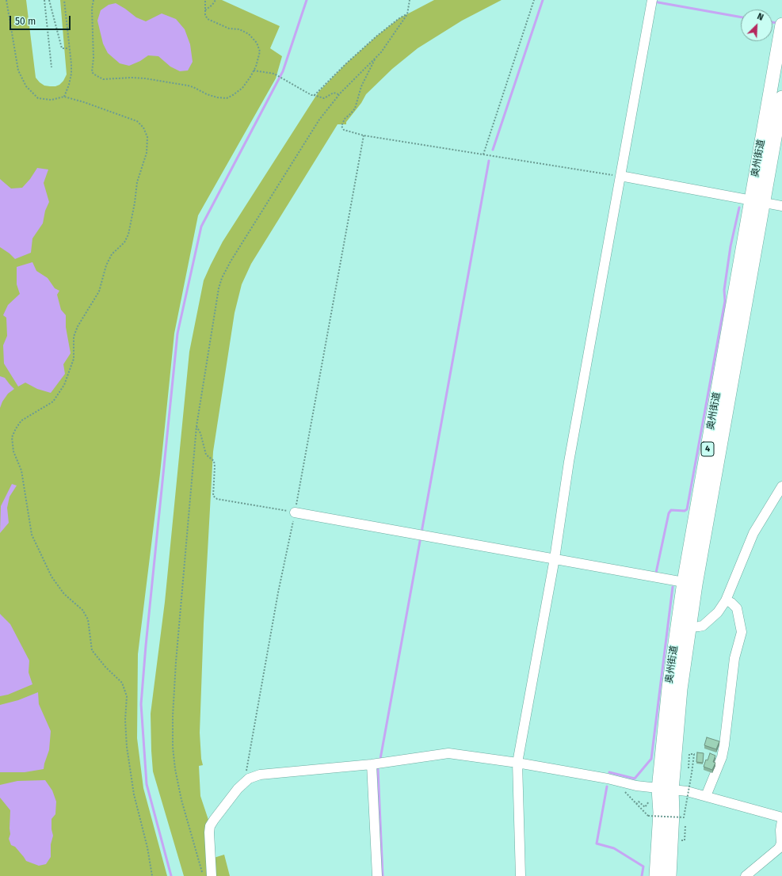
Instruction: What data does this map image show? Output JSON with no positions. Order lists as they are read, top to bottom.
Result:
{
  "streets": {
    "highway": ["奥州街道", "4"]
  },
  "scale_bar": "50 m",
  "north": "top right"
}
